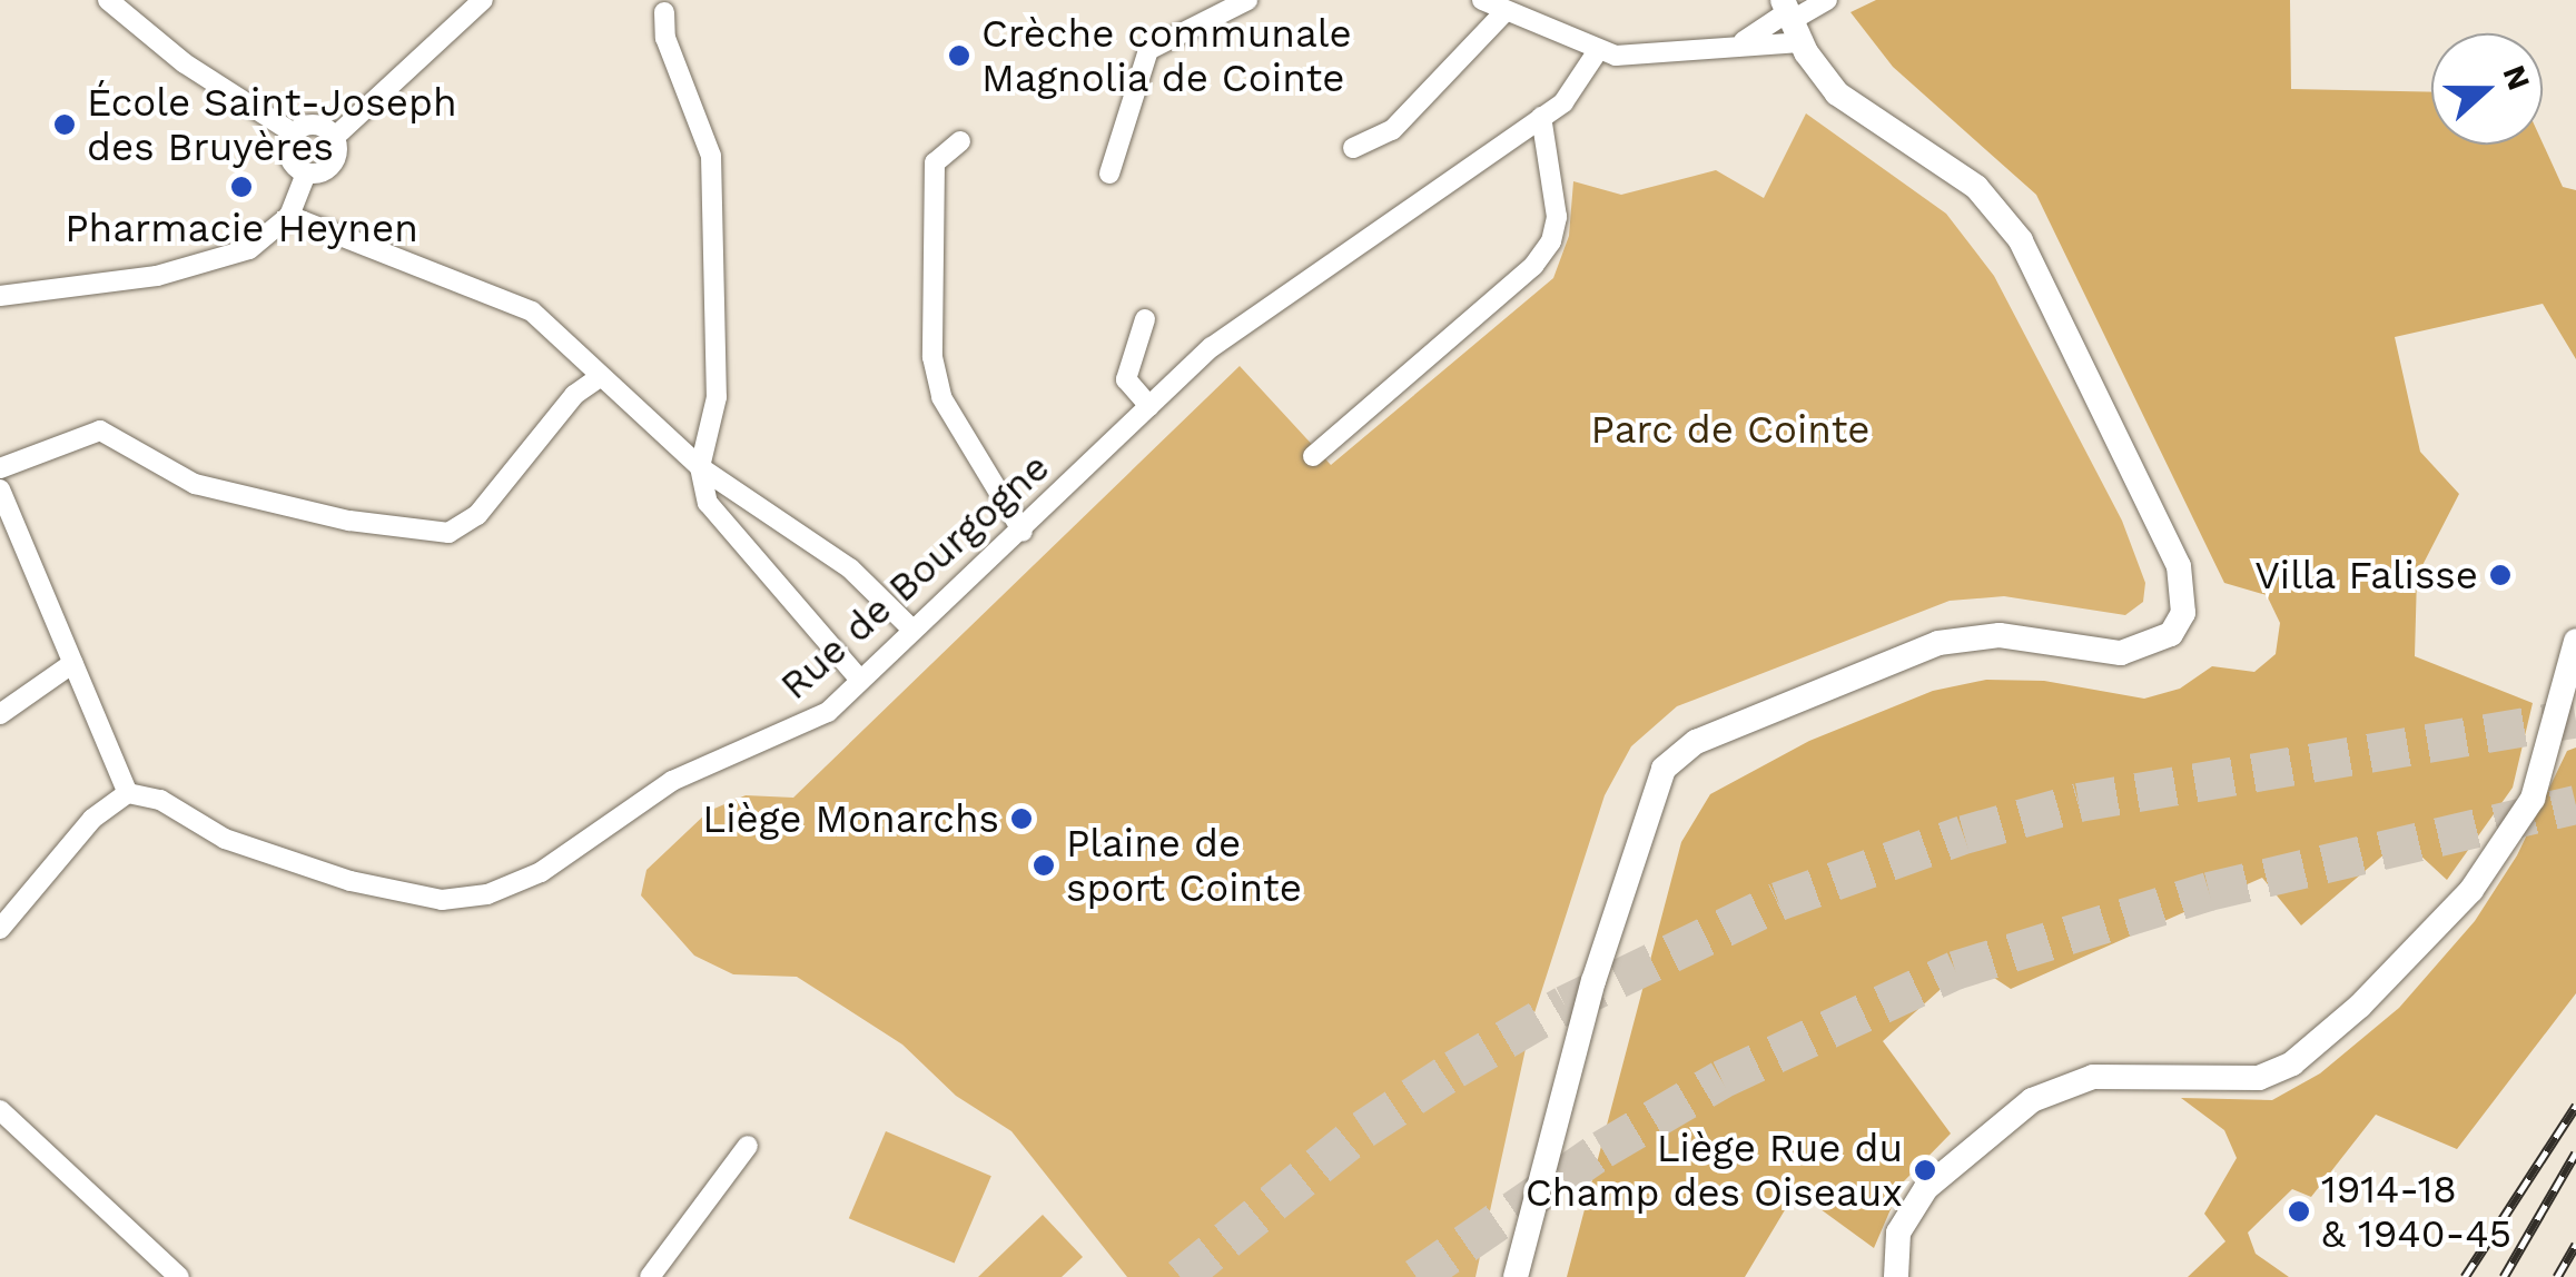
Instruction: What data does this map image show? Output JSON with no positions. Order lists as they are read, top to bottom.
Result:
{
  "streets": {
    "street": ["Rue de Bourgogne"]
  },
  "parks": ["Parc de Cointe"],
  "places": [
    "Crèche communale Magnolia de Cointe",
    "École Saint-Joseph des Bruyères",
    "Pharmacie Heynen",
    "Villa Falisse",
    "Liège Monarchs",
    "Plaine de sport Cointe",
    "Liège Rue du Champ des Oiseaux",
    "1914-18 & 1940-45"
  ],
  "north": "right"
}
